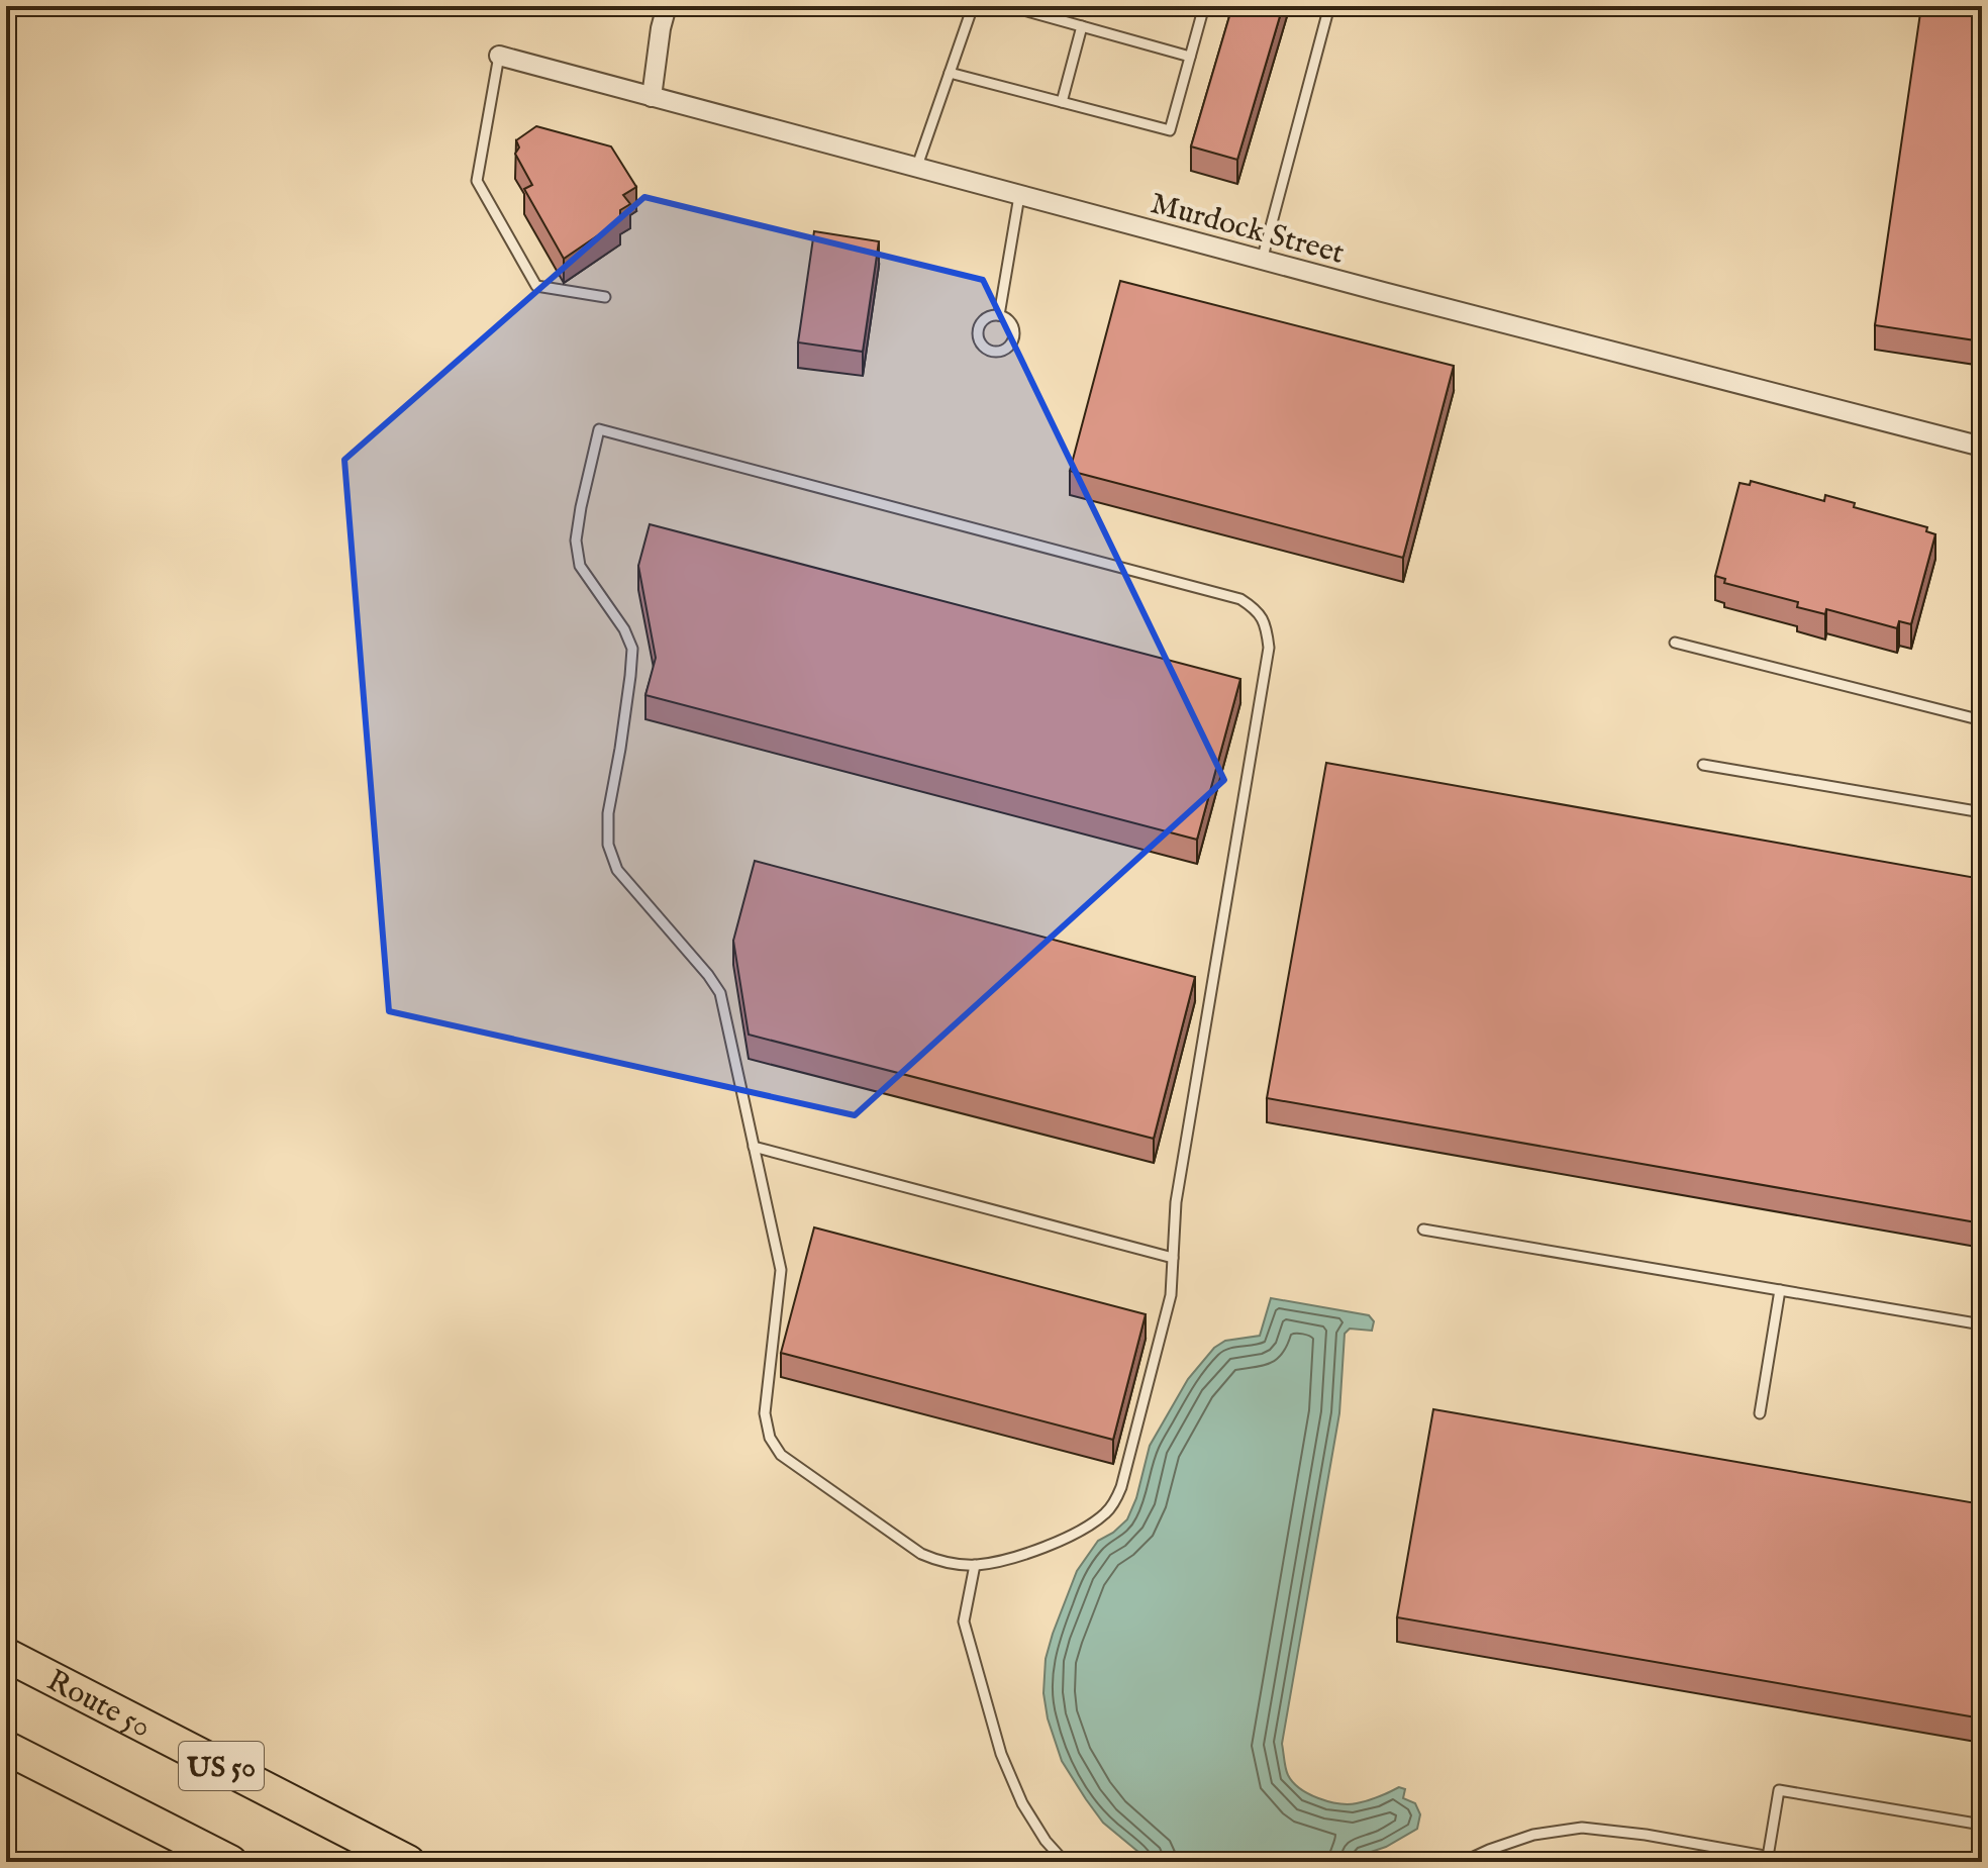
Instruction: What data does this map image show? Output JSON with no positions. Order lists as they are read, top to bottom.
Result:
{
  "streets": {
    "highway": ["Route 50", "US 50"],
    "street": ["Murdock Street"]
  }
}
